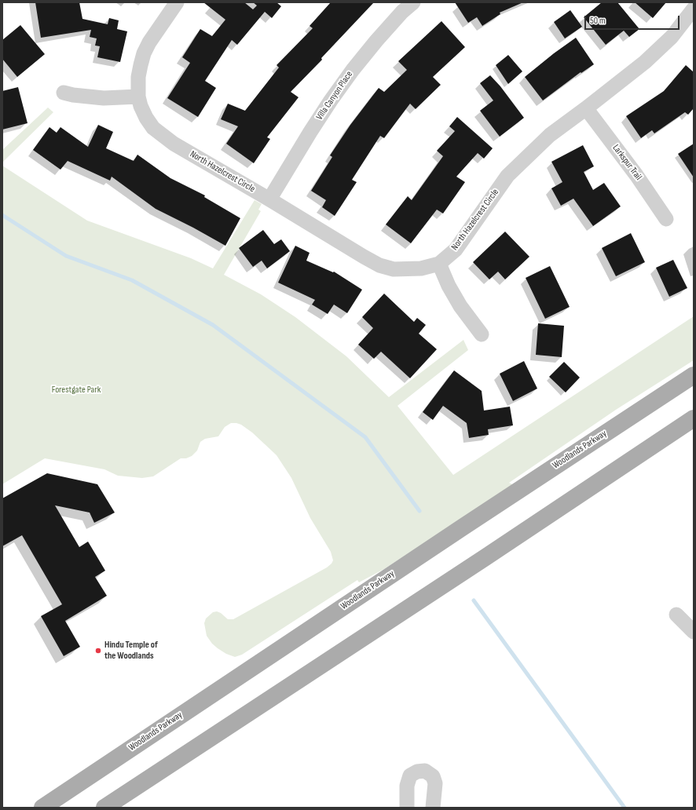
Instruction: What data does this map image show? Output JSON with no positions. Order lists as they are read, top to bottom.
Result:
{
  "streets": {
    "main road": ["Woodlands Parkway"],
    "street": ["Villa Canyon Place", "Larkspur Trail", "North Hazelcrest Circle"]
  },
  "crossings": [
    ["Villa Canyon Place", "North Hazelcrest Circle"],
    ["Larkspur Trail", "North Hazelcrest Circle"]
  ],
  "parks": ["Forestgate Park"],
  "places": ["Hindu Temple of the Woodlands"],
  "scale_bar": "50 m"
}
